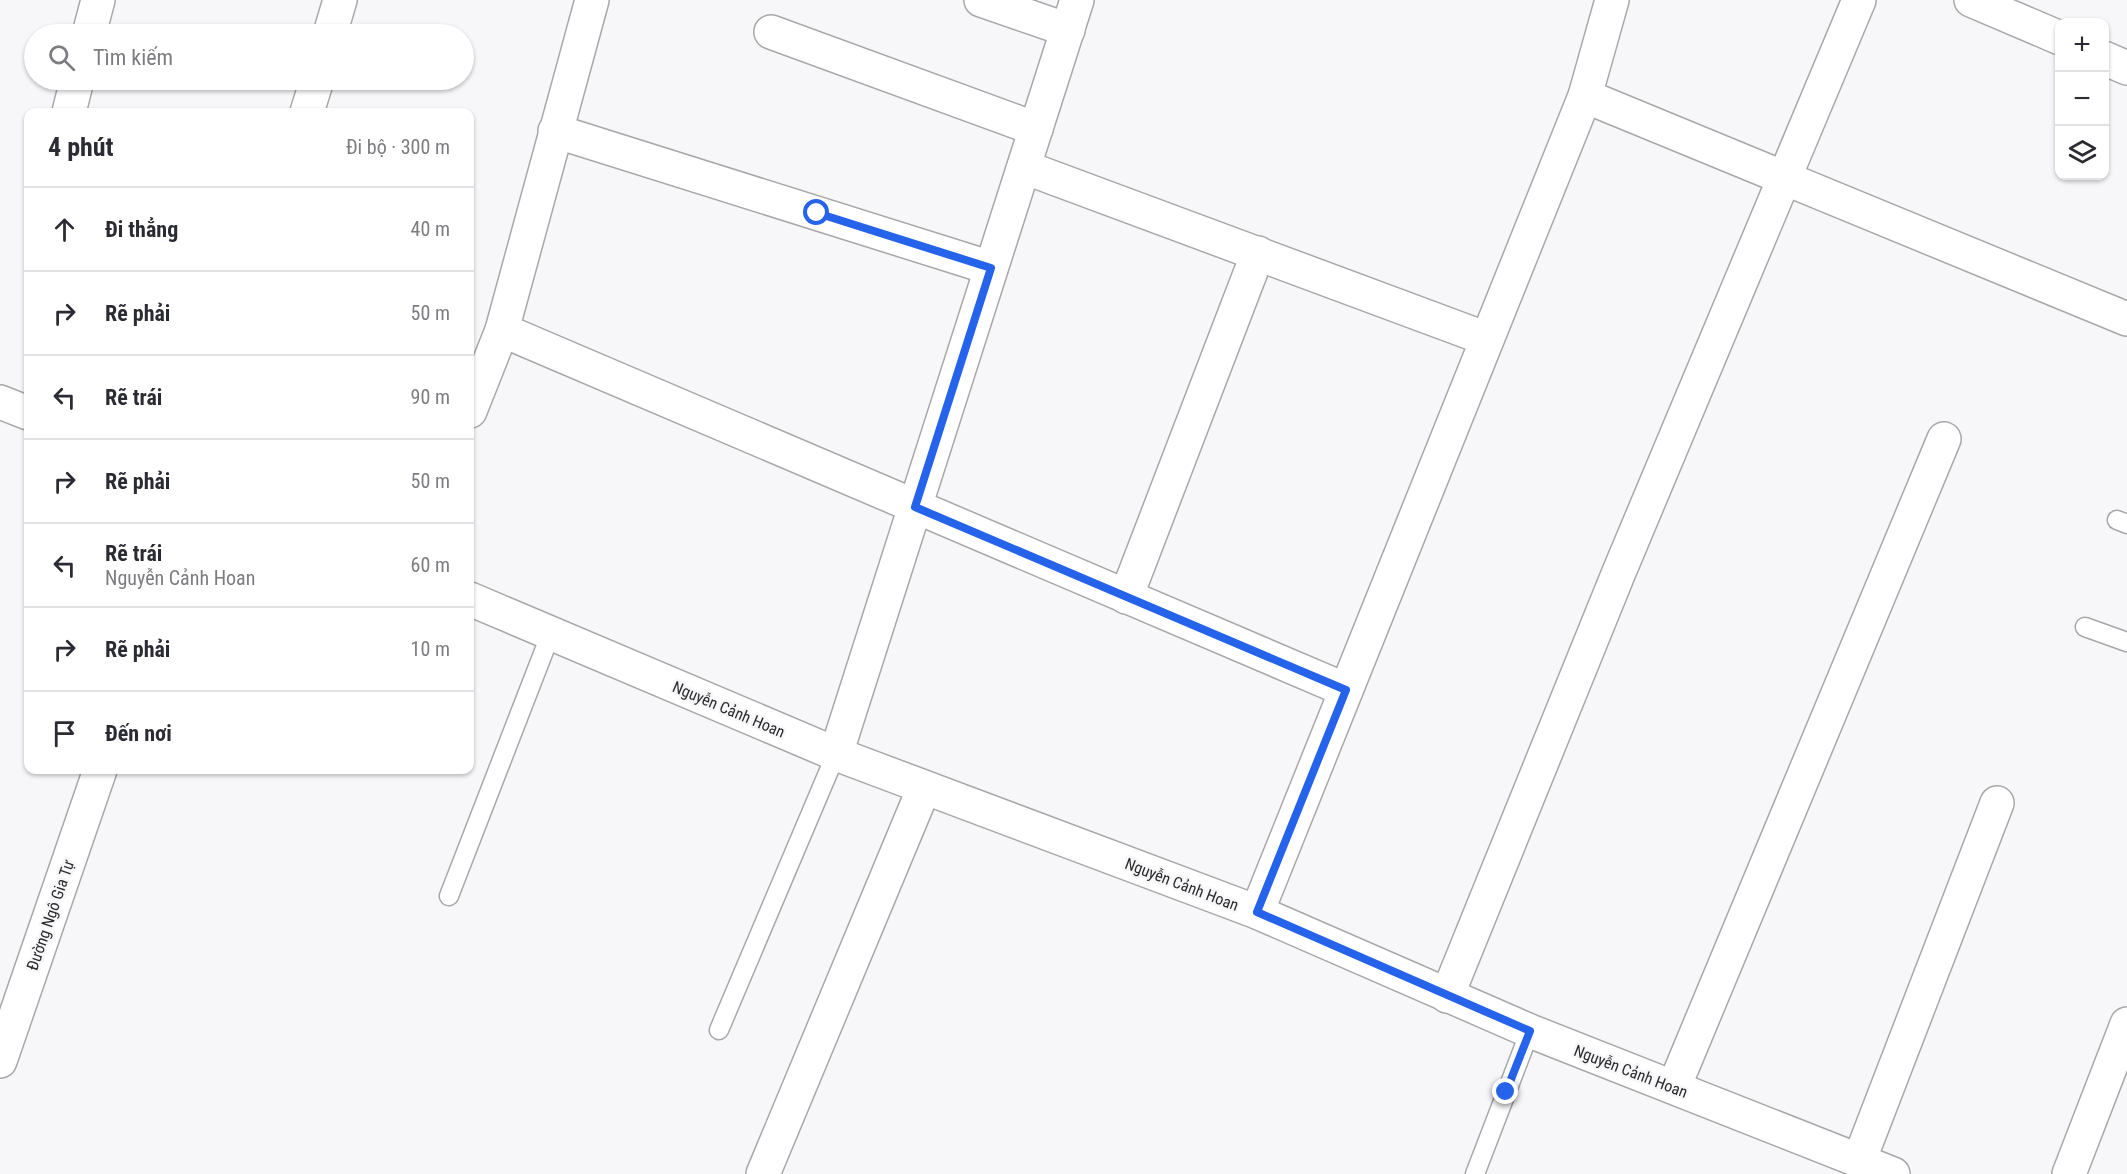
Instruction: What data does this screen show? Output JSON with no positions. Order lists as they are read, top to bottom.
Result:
{
  "streets": {
    "street": ["Nguyễn Cảnh Hoan", "Đường Ngô Gia Tự"]
  },
  "page": {
    "map_buttons": ["+", "−"],
    "search": "Tìm kiếm",
    "heading": ["4 phút", "Đi bộ · 300 m"],
    "list": [
      ["Đi thẳng", "40 m"],
      ["Rẽ phải", "50 m"],
      ["Rẽ trái", "90 m"],
      ["Rẽ phải", "50 m"],
      ["Rẽ trái", "Nguyễn Cảnh Hoan", "60 m"],
      ["Rẽ phải", "10 m"],
      "Đến nơi"
    ]
  }
}
